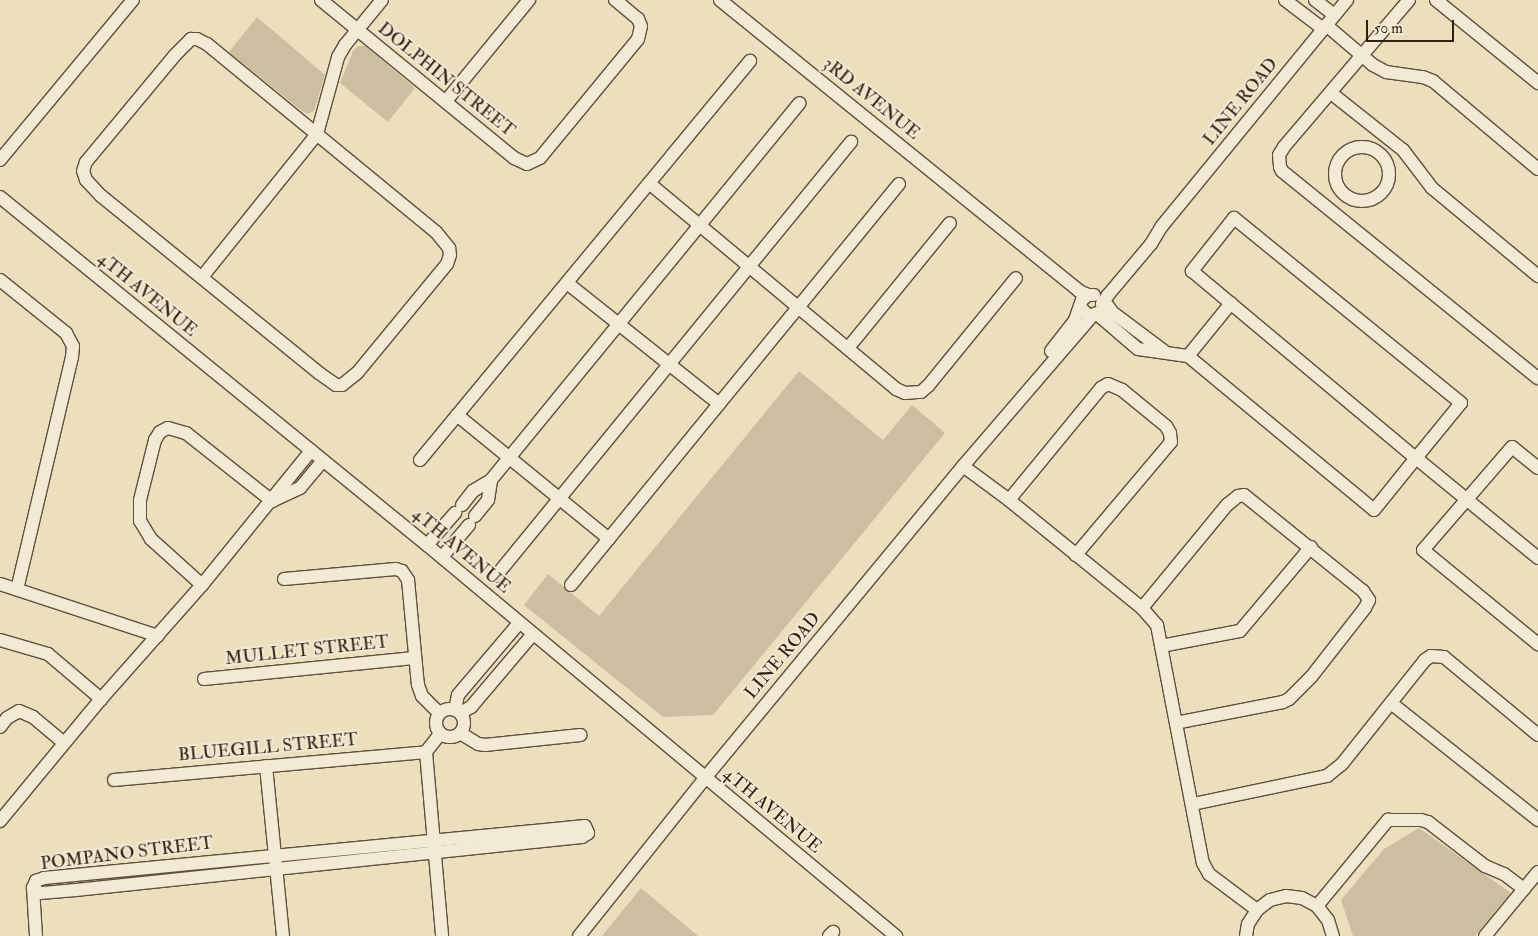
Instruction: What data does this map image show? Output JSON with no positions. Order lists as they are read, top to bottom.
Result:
{
  "streets": {
    "street": [
      "DOLPHIN STREET",
      "3RD AVENUE",
      "LINE ROAD",
      "4TH AVENUE",
      "MULLET STREET",
      "BLUEGILL STREET",
      "POMPANO STREET"
    ]
  },
  "crossings": [
    ["3RD AVENUE", "LINE ROAD"],
    ["LINE ROAD", "4TH AVENUE"]
  ],
  "scale_bar": "50 m"
}
